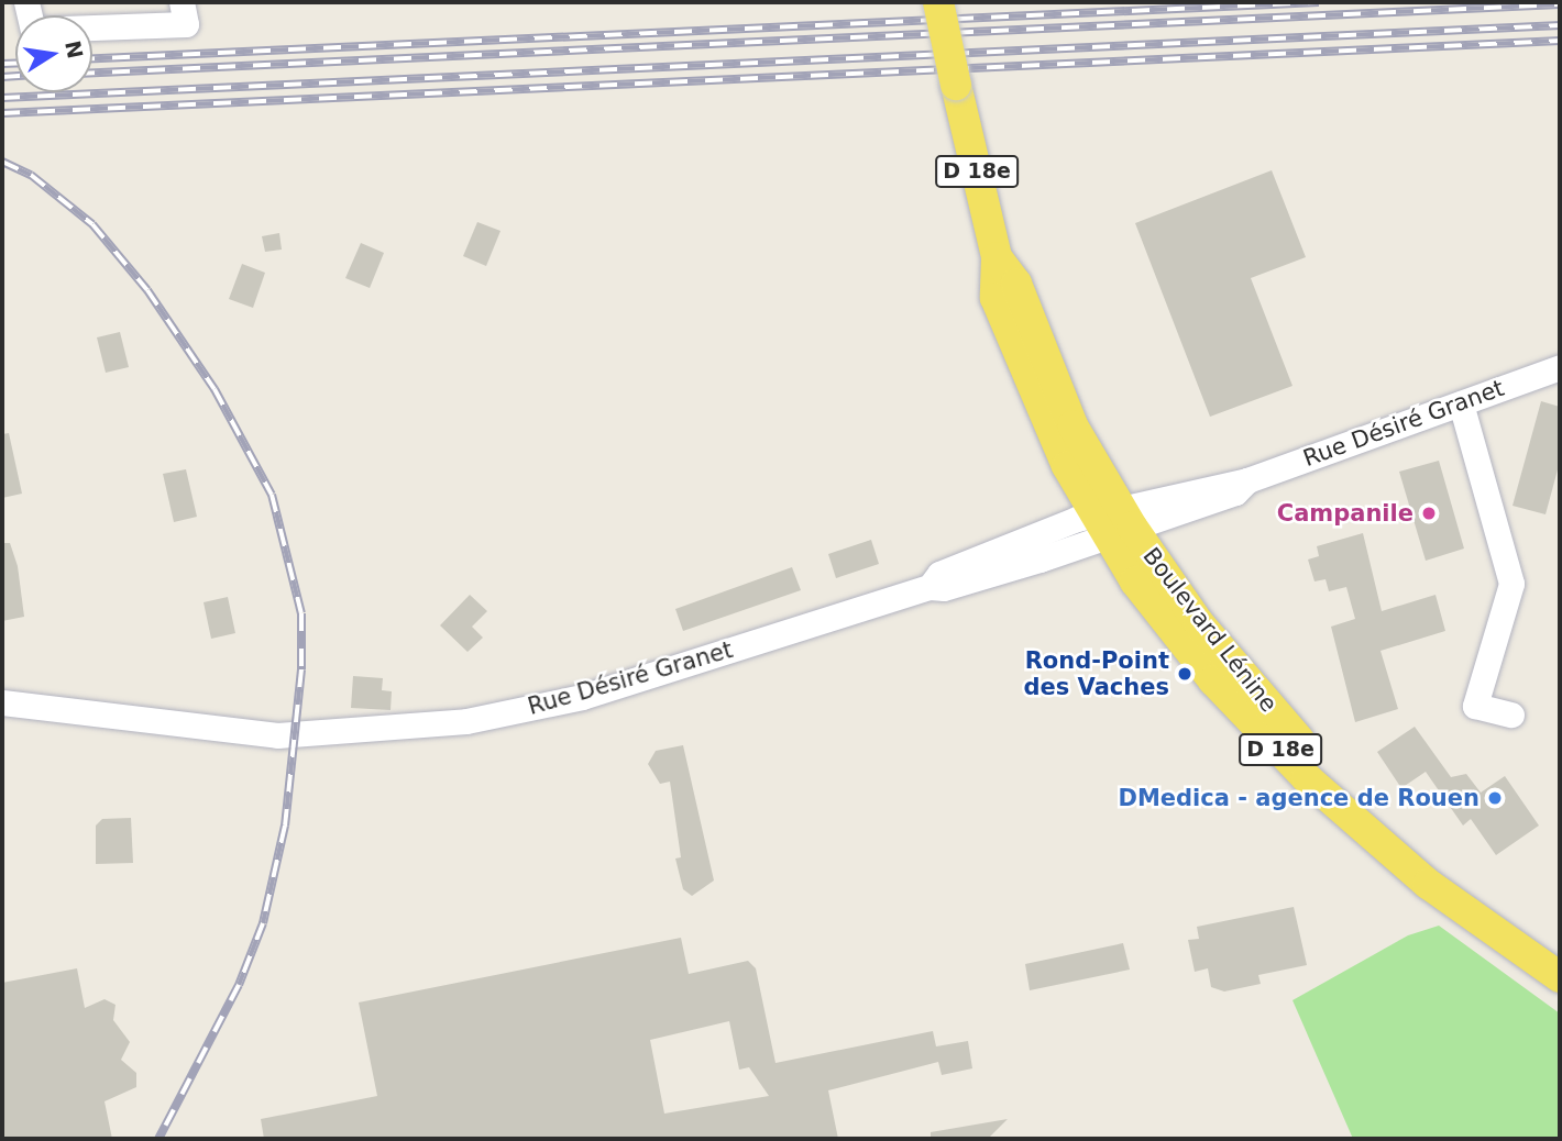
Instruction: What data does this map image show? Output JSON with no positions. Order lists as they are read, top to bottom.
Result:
{
  "streets": {
    "main road": ["D 18e", "Boulevard Lénine"],
    "street": ["Rue Désiré Granet"]
  },
  "crossings": [
    ["Rue Désiré Granet", "Boulevard Lénine"]
  ],
  "places": ["Campanile", "Rond-Point des Vaches", "DMedica - agence de Rouen"],
  "north": "right"
}
